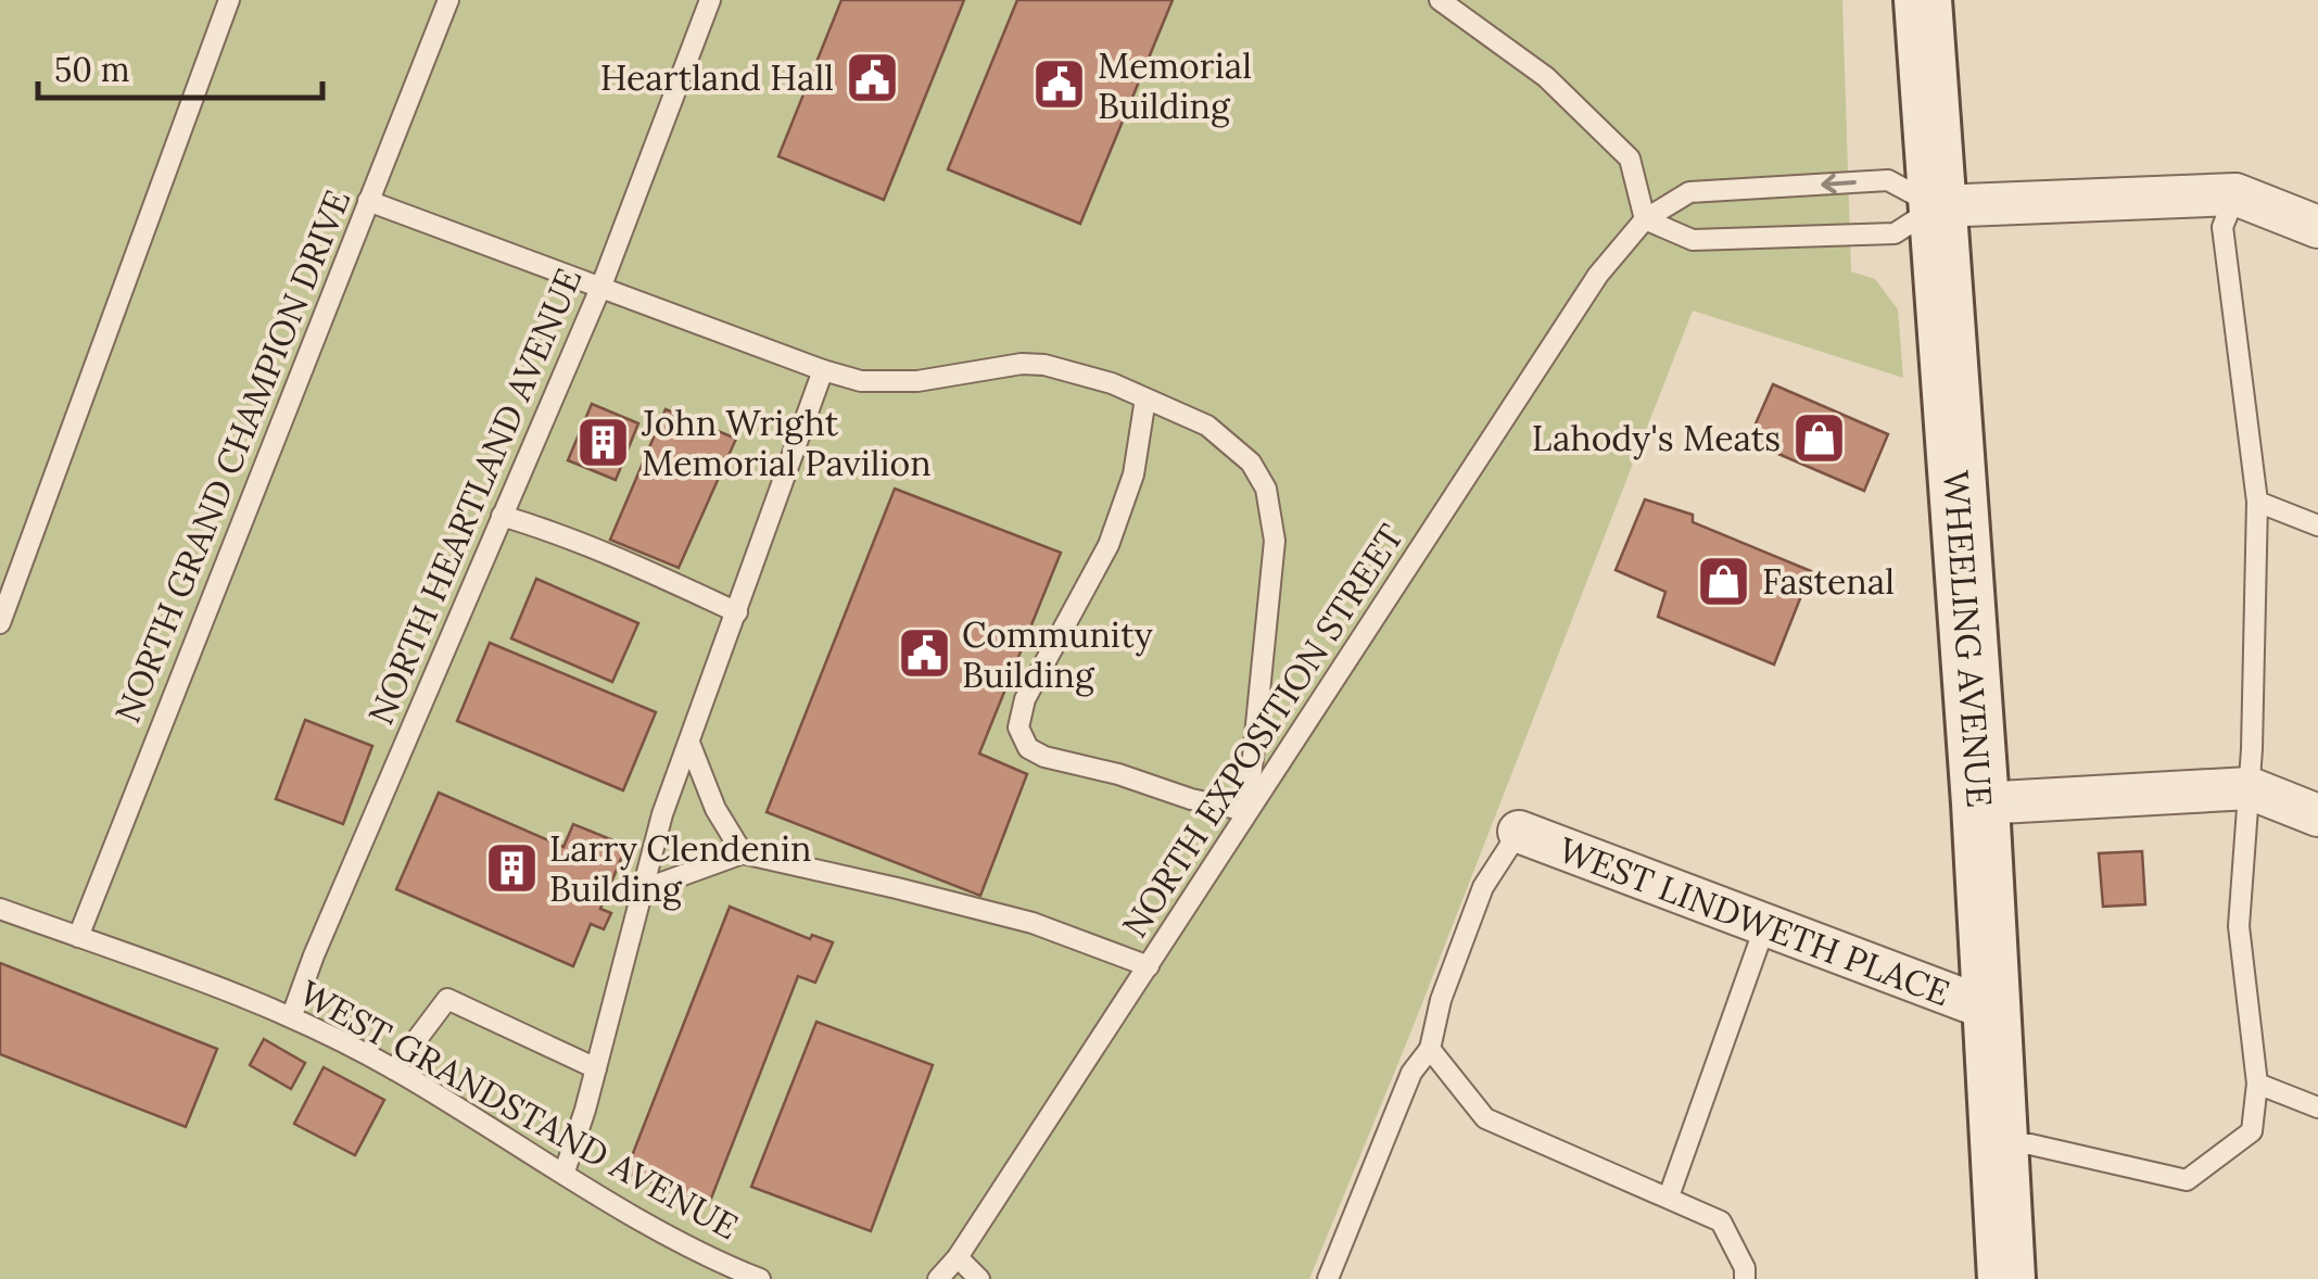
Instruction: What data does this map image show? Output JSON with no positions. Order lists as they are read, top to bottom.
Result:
{
  "streets": {
    "main road": ["WHEELING AVENUE"],
    "street": ["WEST LINDWETH PLACE"],
    "lane": [
      "NORTH GRAND CHAMPION DRIVE",
      "NORTH HEARTLAND AVENUE",
      "NORTH EXPOSITION STREET",
      "WEST GRANDSTAND AVENUE"
    ]
  },
  "crossings": [
    ["NORTH GRAND CHAMPION DRIVE", "WEST GRANDSTAND AVENUE"],
    ["NORTH HEARTLAND AVENUE", "WEST GRANDSTAND AVENUE"],
    ["WHEELING AVENUE", "NORTH EXPOSITION STREET"],
    ["WHEELING AVENUE", "WEST LINDWETH PLACE"]
  ],
  "places": {
    "public building": ["Heartland Hall", "Memorial Building", "Community Building"],
    "shop": ["Lahody's Meats", "Fastenal"],
    "building": ["John Wright Memorial Pavilion", "Larry Clendenin Building"]
  },
  "scale_bar": "50 m"
}
